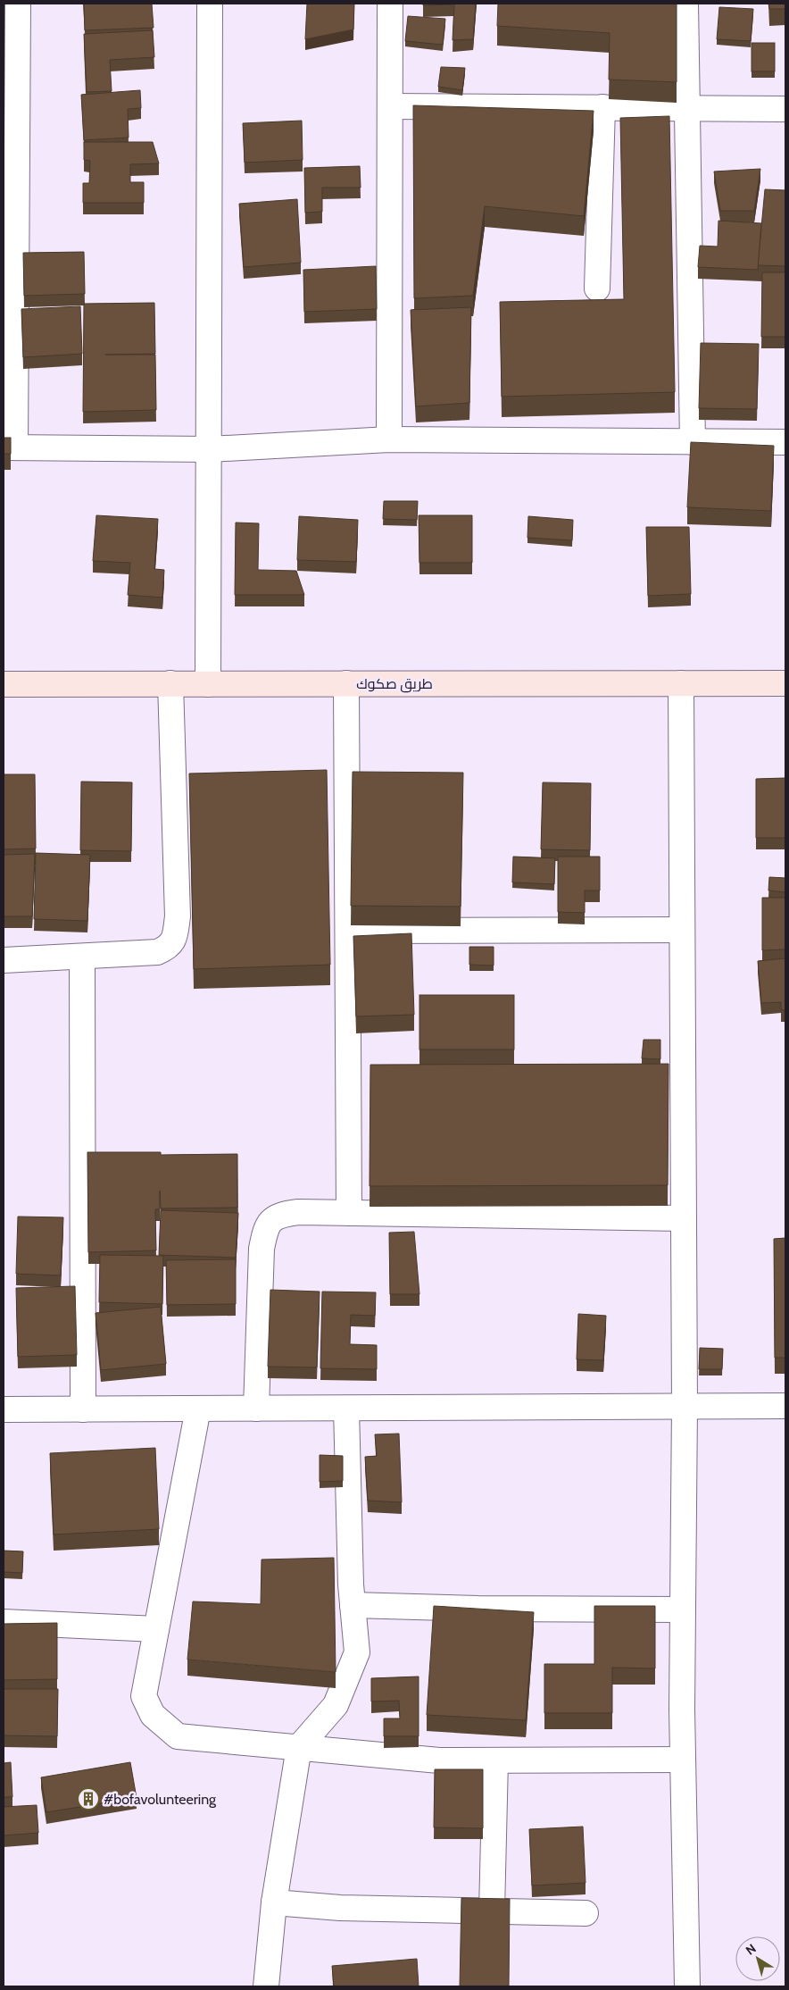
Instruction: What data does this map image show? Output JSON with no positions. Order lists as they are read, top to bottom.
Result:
{
  "streets": {
    "street": ["طريق صكوك"]
  },
  "places": {
    "building": ["#bofavolunteering"]
  },
  "north": "top left"
}
